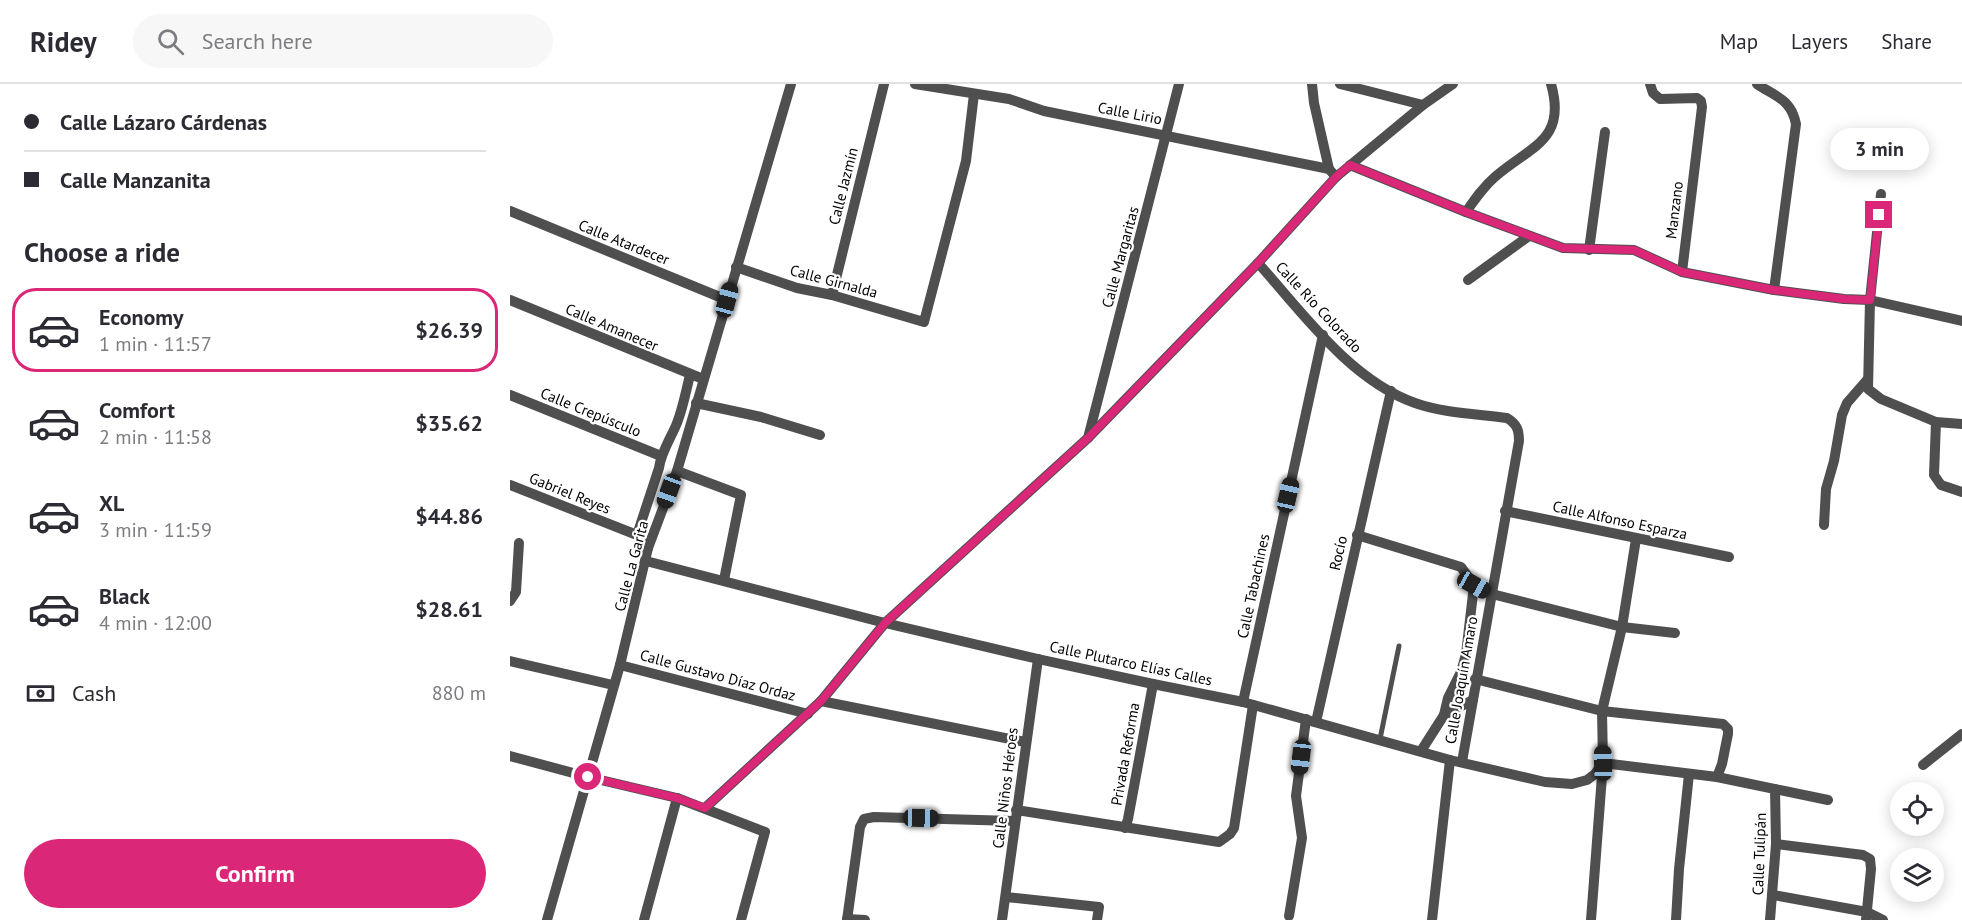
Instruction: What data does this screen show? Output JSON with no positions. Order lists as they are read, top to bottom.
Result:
{
  "streets": {
    "street": [
      "Calle Lirio",
      "Calle Jazmín",
      "Manzano",
      "Calle Atardecer",
      "Calle Margaritas",
      "Calle Girnalda",
      "Calle Río Colorado",
      "Calle Amanecer",
      "Calle Crepúsculo",
      "Gabriel Reyes",
      "Calle Alfonso Esparza",
      "Rocío",
      "Calle La Garita",
      "Calle Tabachines",
      "Calle Plutarco Elías Calles",
      "Calle Gustavo Díaz Ordaz",
      "Calle Joaquín Amaro",
      "Privada Reforma",
      "Calle Niños Héroes",
      "Calle Tulipán"
    ]
  },
  "crossings": [
    ["Calle Lirio", "Calle Margaritas"],
    ["Calle Lirio", "Calle Girnalda"],
    ["Calle Jazmín", "Calle Girnalda"],
    ["Calle Atardecer", "Calle La Garita"],
    ["Calle Girnalda", "Calle La Garita"],
    ["Calle Río Colorado", "Rocío"],
    ["Calle Río Colorado", "Calle Tabachines"],
    ["Calle Río Colorado", "Calle Joaquín Amaro"],
    ["Calle Amanecer", "Calle La Garita"],
    ["Calle Crepúsculo", "Calle La Garita"],
    ["Gabriel Reyes", "Calle La Garita"],
    ["Calle Alfonso Esparza", "Calle Joaquín Amaro"],
    ["Rocío", "Calle Plutarco Elías Calles"],
    ["Calle La Garita", "Calle Plutarco Elías Calles"],
    ["Calle La Garita", "Calle Gustavo Díaz Ordaz"],
    ["Calle Tabachines", "Calle Plutarco Elías Calles"],
    ["Calle Tabachines", "Privada Reforma"],
    ["Calle Plutarco Elías Calles", "Calle Joaquín Amaro"],
    ["Calle Plutarco Elías Calles", "Privada Reforma"],
    ["Calle Plutarco Elías Calles", "Calle Niños Héroes"]
  ],
  "page": {
    "header": "Ridey",
    "search": "Search here",
    "nav": ["Map", "Layers", "Share"],
    "banner": ["Calle Lázaro Cárdenas", "Calle Manzanita"],
    "bubble": "3 min",
    "heading": "Choose a ride",
    "list": [
      {
        "name": "Economy",
        "note": "1 min · 11:57",
        "value": "$26.39"
      },
      {
        "name": "Comfort",
        "note": "2 min · 11:58",
        "value": "$35.62"
      },
      {
        "name": "XL",
        "note": "3 min · 11:59",
        "value": "$44.86"
      },
      {
        "name": "Black",
        "note": "4 min · 12:00",
        "value": "$28.61"
      }
    ],
    "pay": ["Cash", "880 m"],
    "buttons": "Confirm"
  }
}
